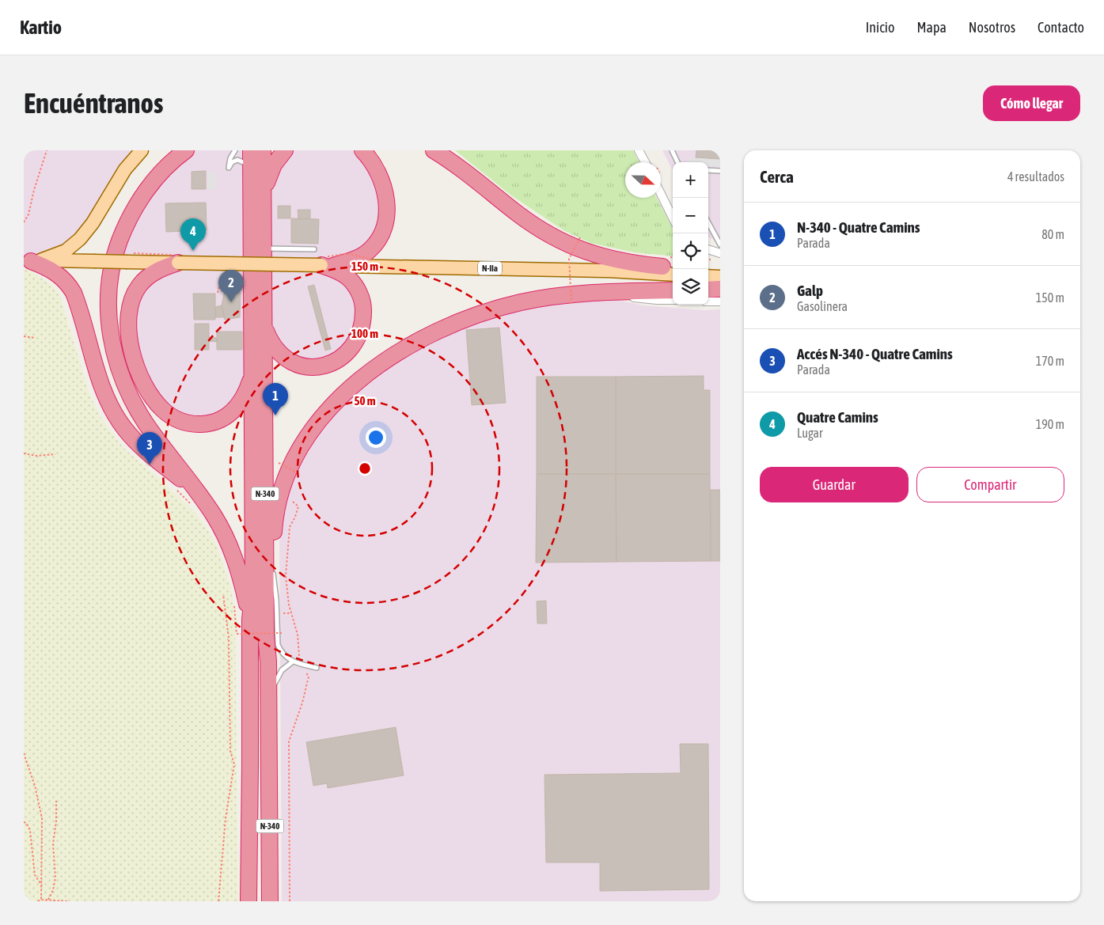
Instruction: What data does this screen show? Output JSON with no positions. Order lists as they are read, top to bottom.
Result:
{
  "streets": {
    "highway": ["N-340"],
    "main road": ["N-IIa"]
  },
  "north": "right",
  "page": {
    "header": "Kartio",
    "nav": [
      "Inicio",
      "Mapa",
      "Nosotros",
      "Contacto"
    ],
    "buttons": [
      "Cómo llegar",
      ["Guardar", "Compartir"]
    ],
    "title": "Encuéntranos",
    "heading": ["Cerca", "4 resultados"],
    "map_buttons": ["+", "−"],
    "list": [
      {
        "mark": "1",
        "name": "N-340 - Quatre Camins",
        "note": "Parada",
        "value": "80 m"
      },
      {
        "mark": "2",
        "name": "Galp",
        "note": "Gasolinera",
        "value": "150 m"
      },
      {
        "mark": "3",
        "name": "Accés N-340 - Quatre Camins",
        "note": "Parada",
        "value": "170 m"
      },
      {
        "mark": "4",
        "name": "Quatre Camins",
        "note": "Lugar",
        "value": "190 m"
      }
    ],
    "pins": [
      "4",
      "2",
      "1",
      "3"
    ]
  },
  "rings": ["150 m", "100 m", "50 m"]
}
